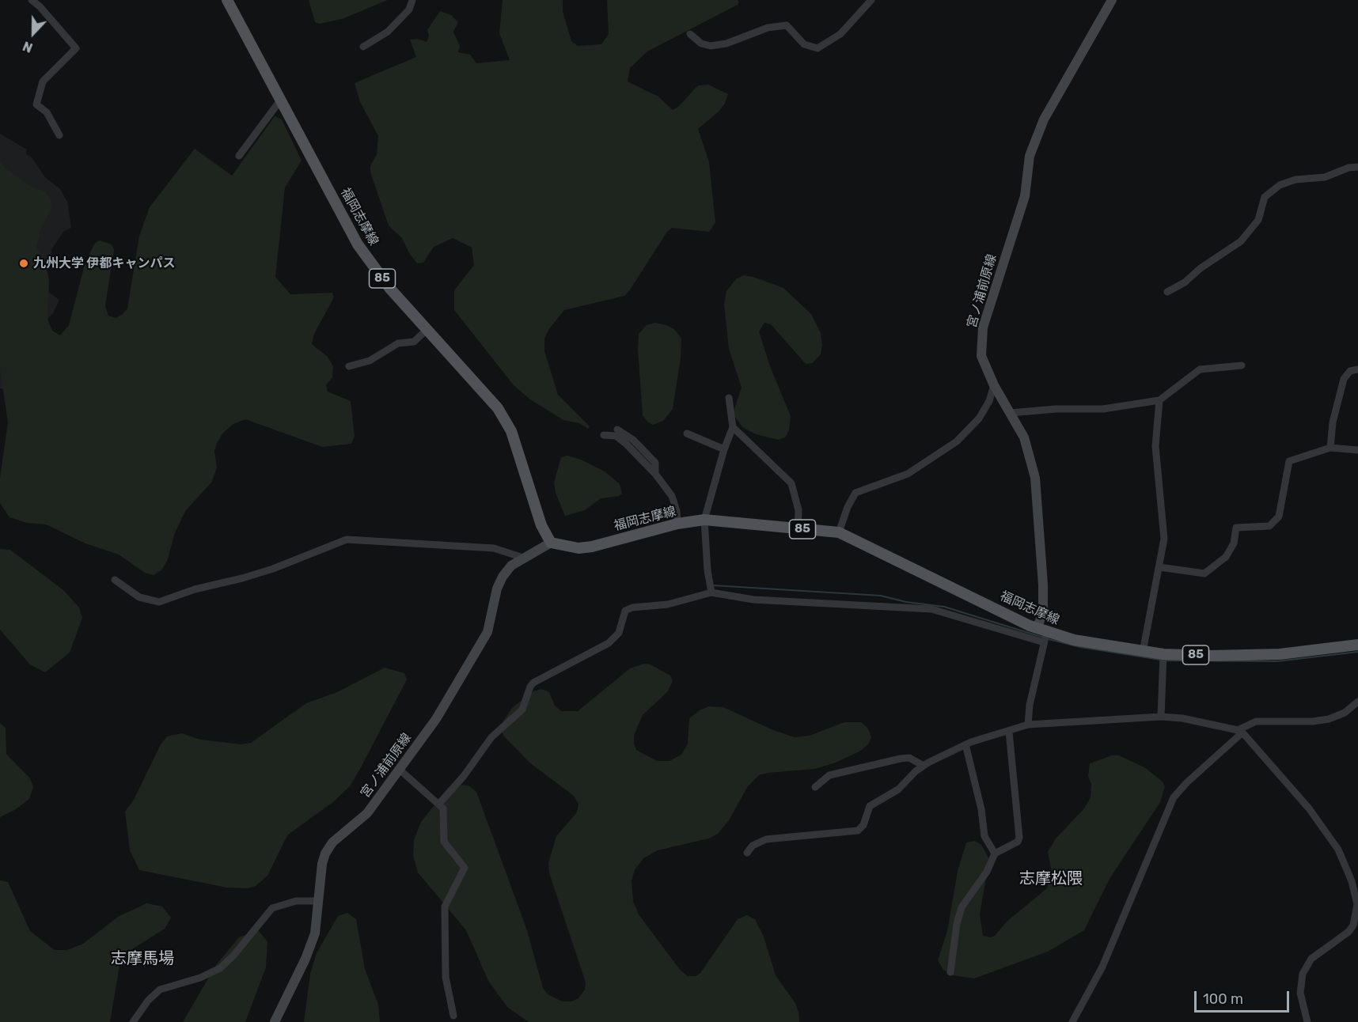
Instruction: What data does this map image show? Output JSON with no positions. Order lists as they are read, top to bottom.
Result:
{
  "streets": {
    "main road": ["福岡志摩線", "85", "宮ノ浦前原線"]
  },
  "crossings": [
    ["福岡志摩線", "宮ノ浦前原線"]
  ],
  "districts": ["志摩松隈", "志摩馬場"],
  "places": ["九州大学 伊都キャンパス"],
  "scale_bar": "100 m",
  "north": "bottom"
}
